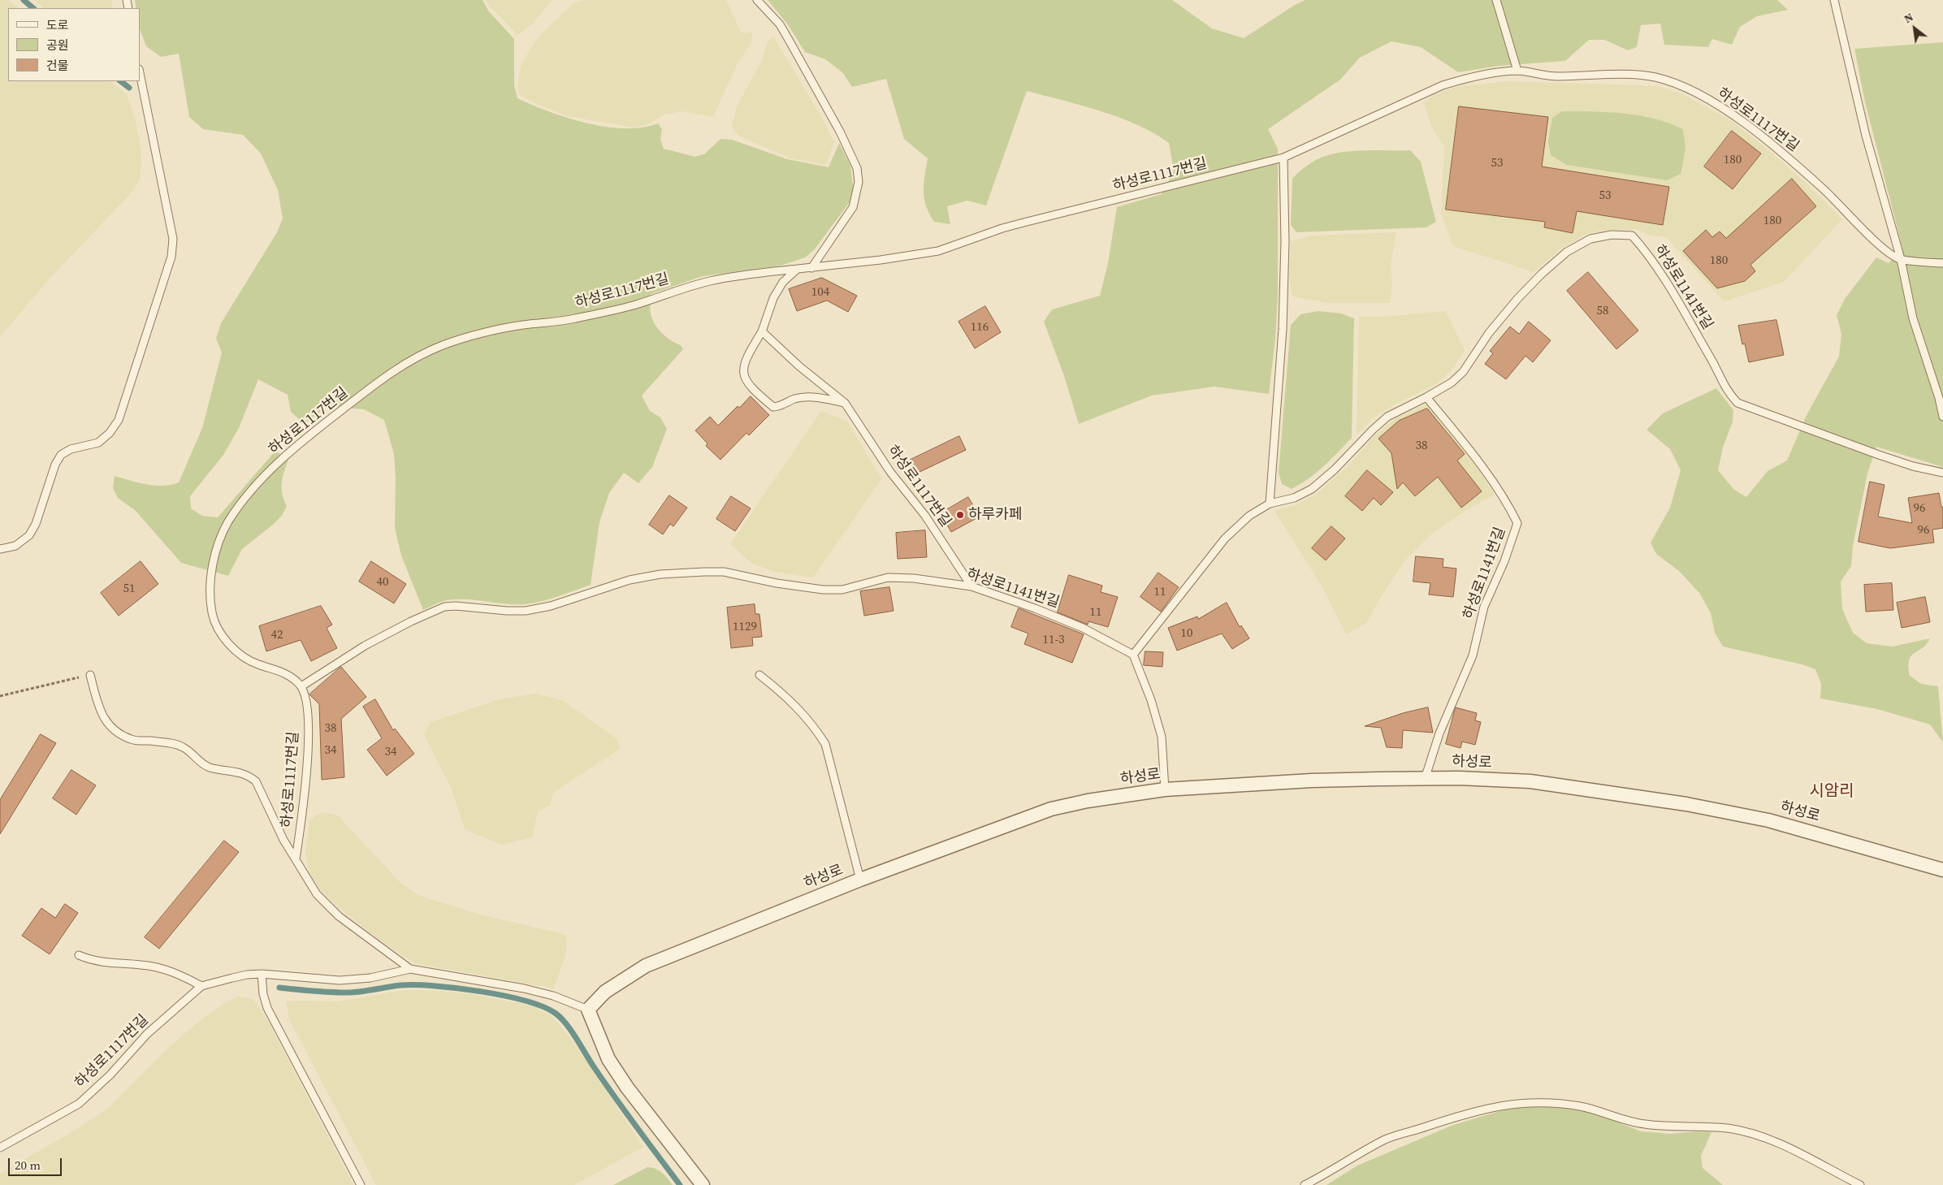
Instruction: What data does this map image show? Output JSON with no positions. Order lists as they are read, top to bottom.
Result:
{
  "streets": {
    "street": ["하성로"],
    "lane": ["하성로1117번길", "하성로1141번길"]
  },
  "crossings": [
    ["하성로1117번길", "하성로1141번길"],
    ["하성로1117번길", "하성로"],
    ["하성로1141번길", "하성로"]
  ],
  "districts": ["시암리"],
  "places": ["하루카페"],
  "house_numbers": [
    "180",
    "53",
    "53",
    "180",
    "180",
    "104",
    "58",
    "116",
    "38",
    "96",
    "96",
    "40",
    "51",
    "11",
    "11",
    "1129",
    "10",
    "42",
    "11-3",
    "38",
    "34",
    "34"
  ],
  "legend": ["도로", "공원", "건물"],
  "scale_bar": "20 m",
  "north": "top left"
}
